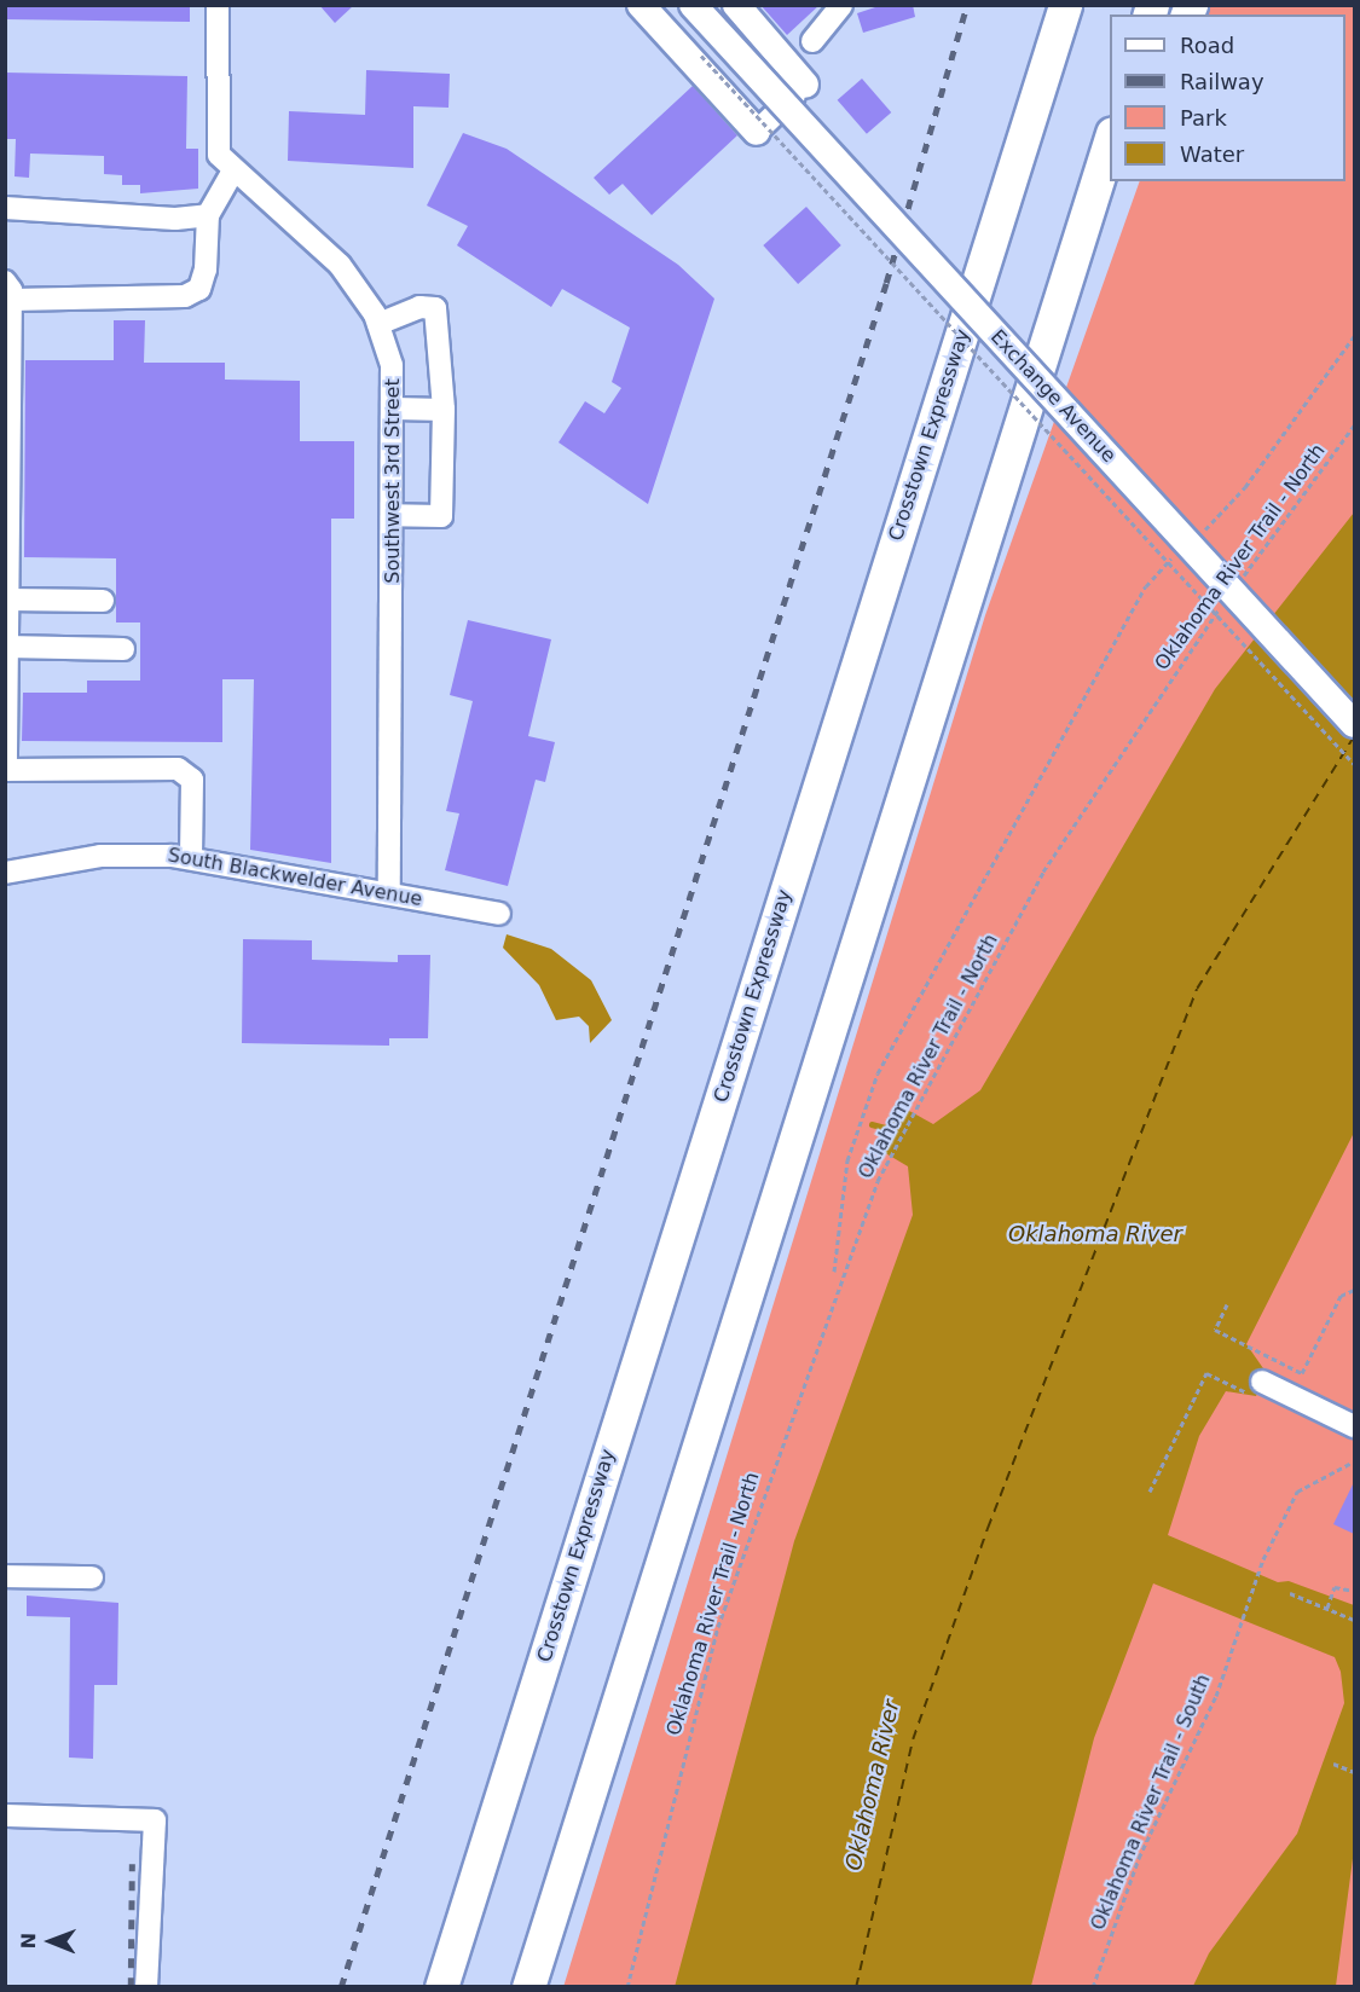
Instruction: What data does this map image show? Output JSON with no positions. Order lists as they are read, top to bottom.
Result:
{
  "streets": {
    "highway": ["Crosstown Expressway"],
    "main road": ["Exchange Avenue"],
    "street": ["Southwest 3rd Street", "South Blackwelder Avenue"],
    "path": ["Oklahoma River Trail - North", "Oklahoma River Trail - South"]
  },
  "crossings": [
    ["Southwest 3rd Street", "South Blackwelder Avenue"]
  ],
  "water": ["Oklahoma River"],
  "legend": [
    "Road",
    "Railway",
    "Park",
    "Water"
  ],
  "north": "left"
}
